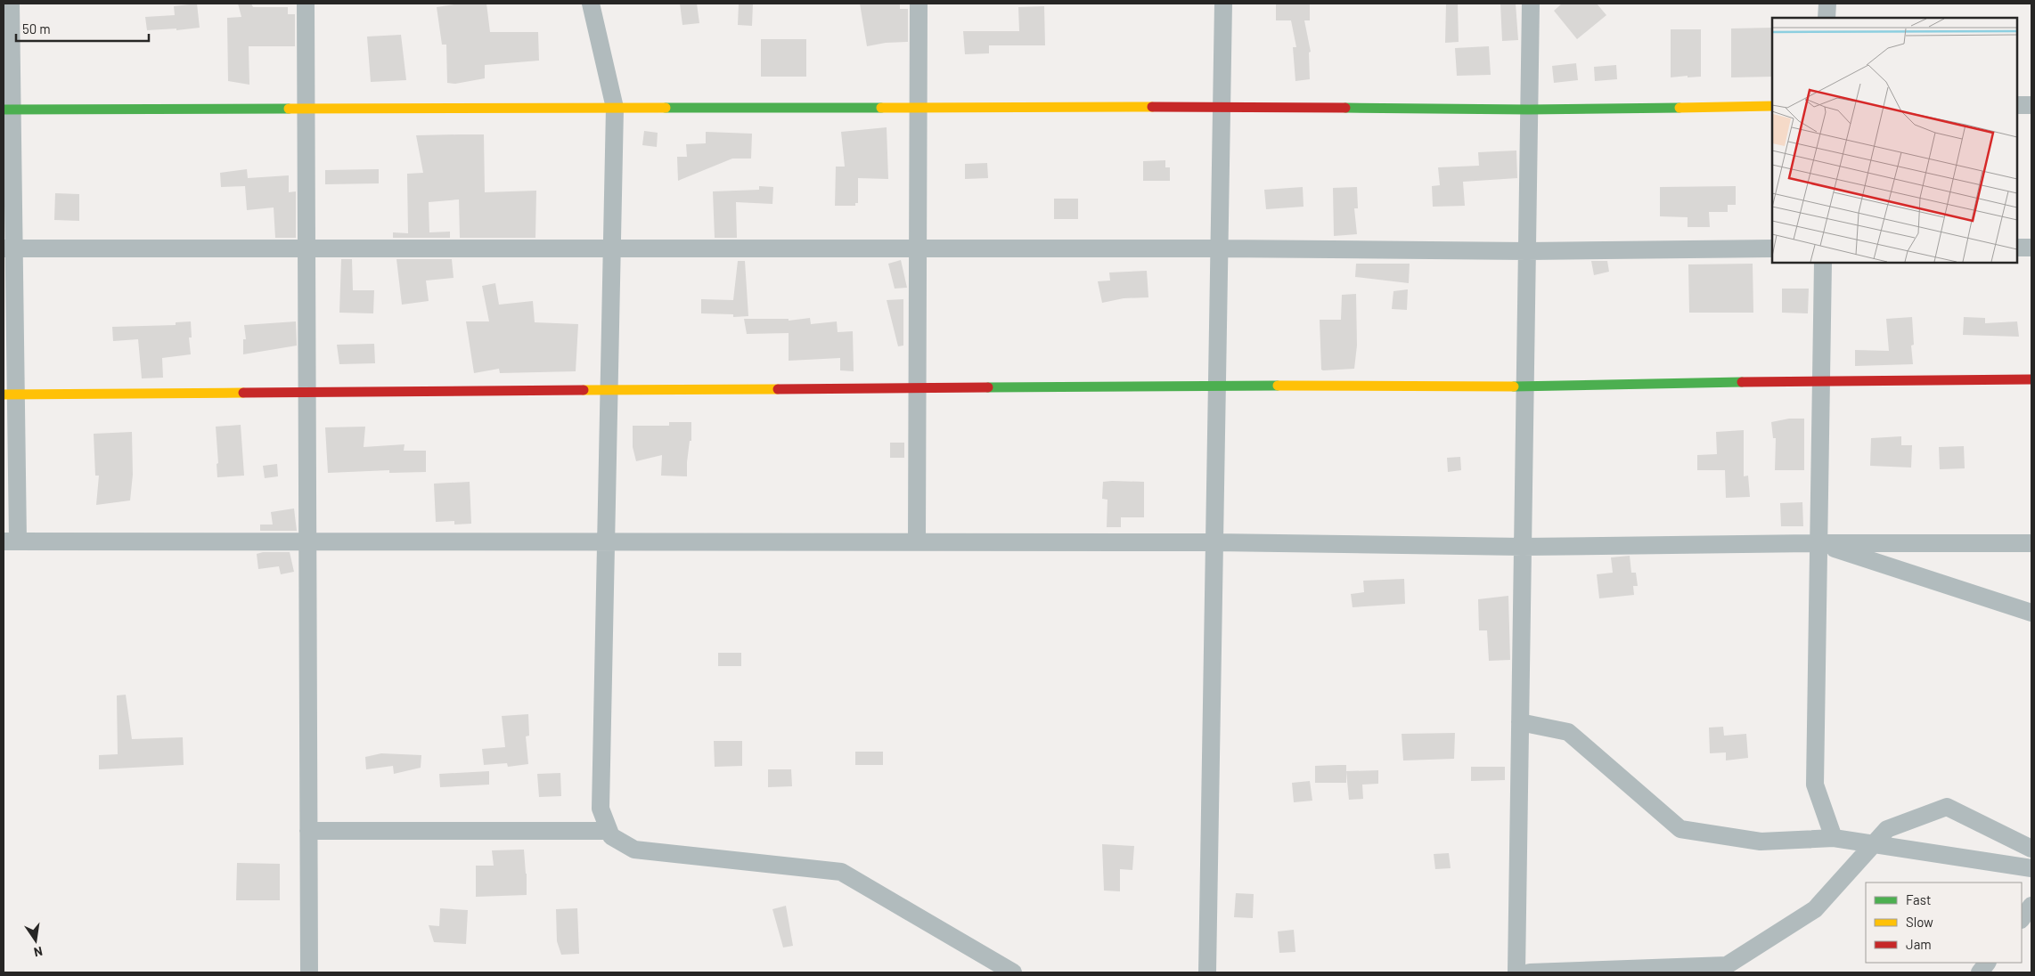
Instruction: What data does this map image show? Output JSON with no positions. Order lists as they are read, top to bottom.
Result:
{
  "legend": ["Fast", "Slow", "Jam"],
  "scale_bar": "50 m",
  "north": "bottom"
}
